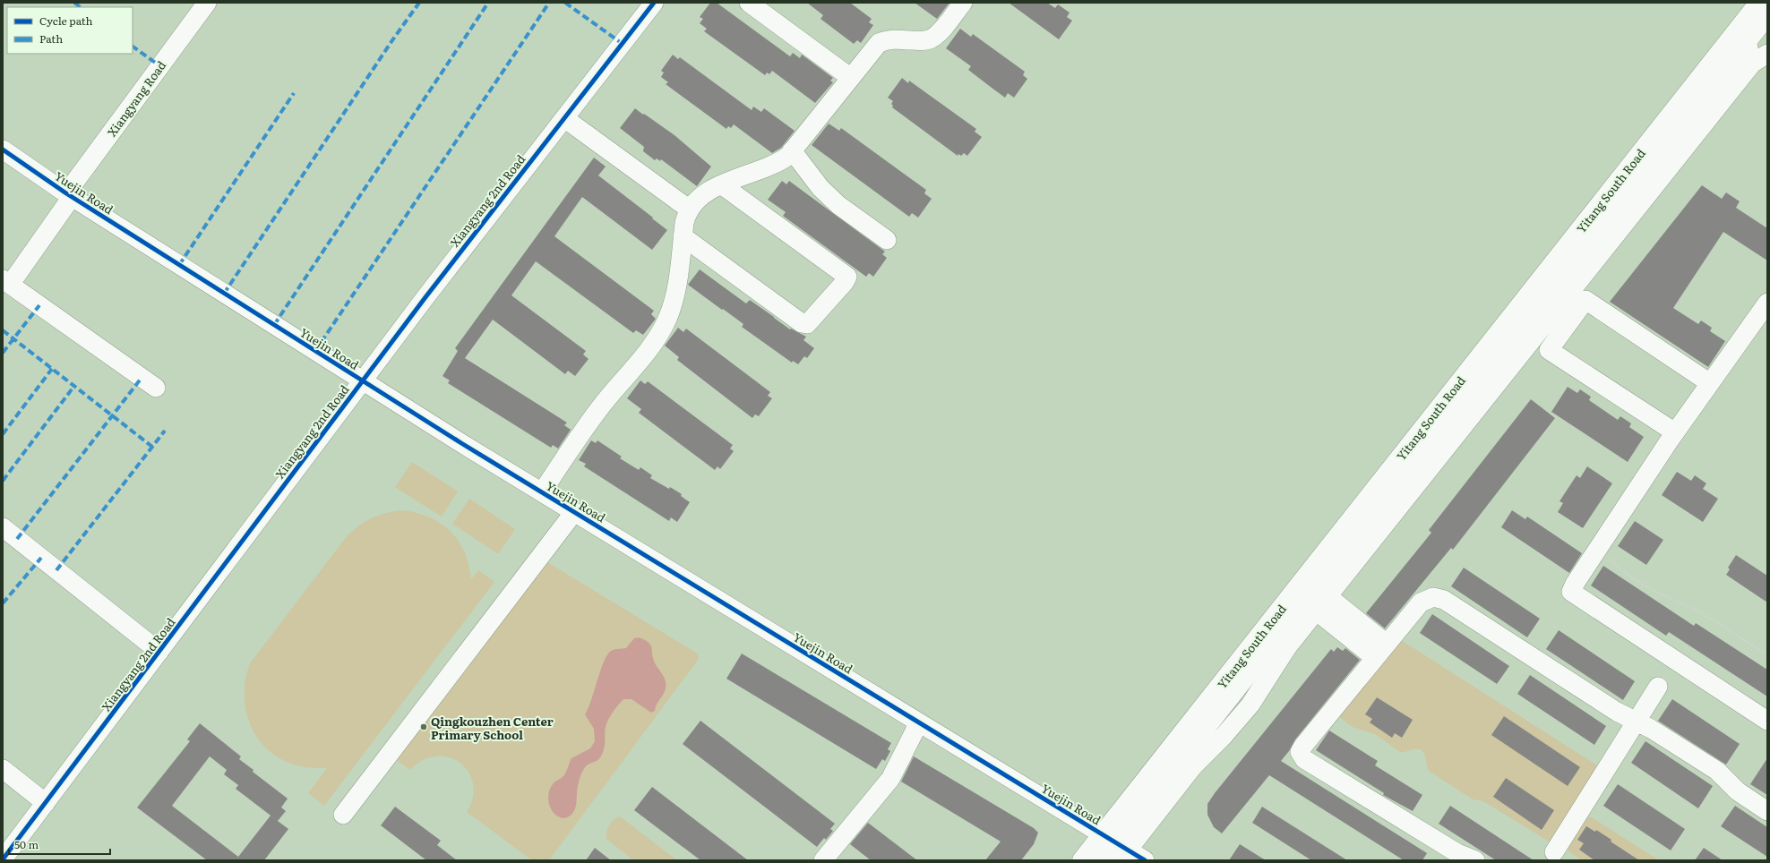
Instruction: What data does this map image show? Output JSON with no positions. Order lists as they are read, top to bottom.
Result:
{
  "streets": {
    "main road": ["Yitang South Road"],
    "street": ["Xiangyang Road", "Yuejin Road", "Xiangyang 2nd Road"]
  },
  "crossings": [
    ["Xiangyang Road", "Yuejin Road"],
    ["Yitang South Road", "Yuejin Road"],
    ["Yuejin Road", "Xiangyang 2nd Road"]
  ],
  "places": ["Qingkouzhen Center Primary School"],
  "legend": ["Cycle path", "Path"],
  "scale_bar": "50 m"
}
